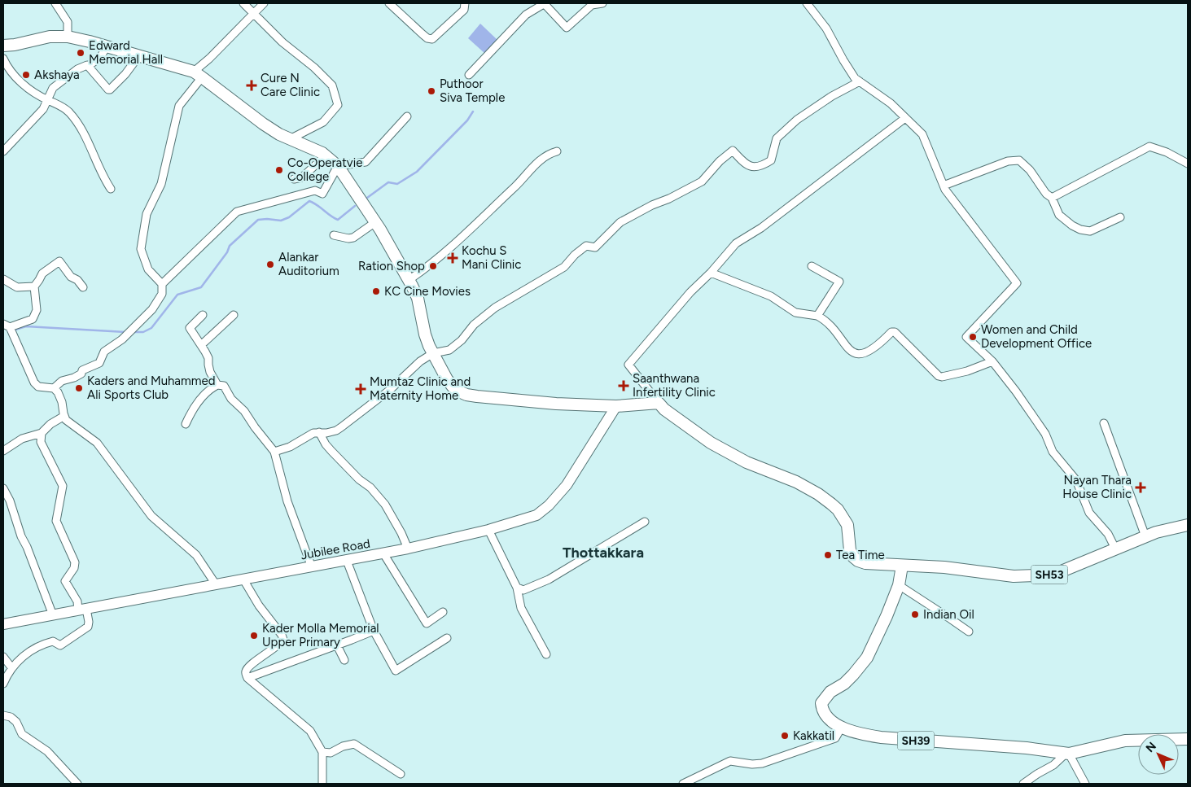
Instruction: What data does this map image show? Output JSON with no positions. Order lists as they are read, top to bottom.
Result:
{
  "streets": {
    "main road": ["Jubilee Road", "SH53", "SH39"]
  },
  "crossings": [
    ["SH53", "SH39"]
  ],
  "districts": ["Thottakkara"],
  "places": {
    "other": [
      "Edward Memorial Hall",
      "Akshaya",
      "Puthoor Siva Temple",
      "Co-Operatvie College",
      "Alankar Auditorium",
      "Ration Shop",
      "KC Cine Movies",
      "Women and Child Development Office",
      "Kaders and Muhammed Ali Sports Club",
      "Tea Time",
      "Indian Oil",
      "Kader Molla Memorial Upper Primary",
      "Kakkatil"
    ],
    "health": [
      "Cure N Care Clinic",
      "Kochu S Mani Clinic",
      "Saanthwana Infertility Clinic",
      "Mumtaz Clinic and Maternity Home",
      "Nayan Thara House Clinic"
    ]
  },
  "north": "top left"
}
